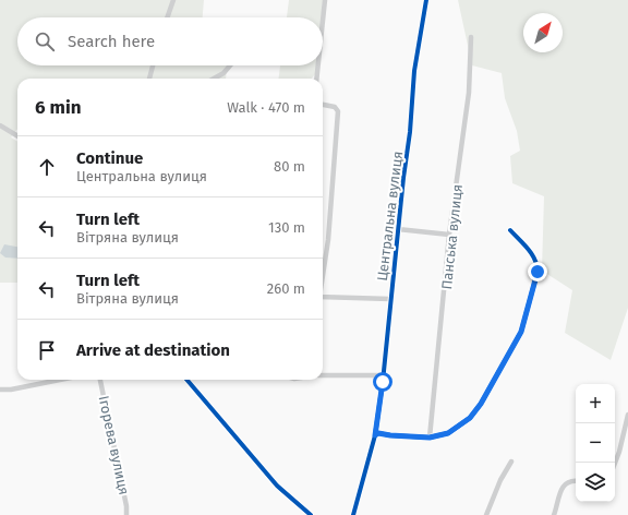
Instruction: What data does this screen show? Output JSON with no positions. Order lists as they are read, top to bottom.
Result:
{
  "streets": {
    "street": ["Центральна вулиця", "Панська вулиця", "Ігорева вулиця"]
  },
  "north": "top right",
  "page": {
    "search": "Search here",
    "heading": ["6 min", "Walk · 470 m"],
    "list": [
      ["Continue", "Центральна вулиця", "80 m"],
      ["Turn left", "Вітряна вулиця", "130 m"],
      ["Turn left", "Вітряна вулиця", "260 m"],
      "Arrive at destination"
    ],
    "map_buttons": ["+", "−"]
  }
}
